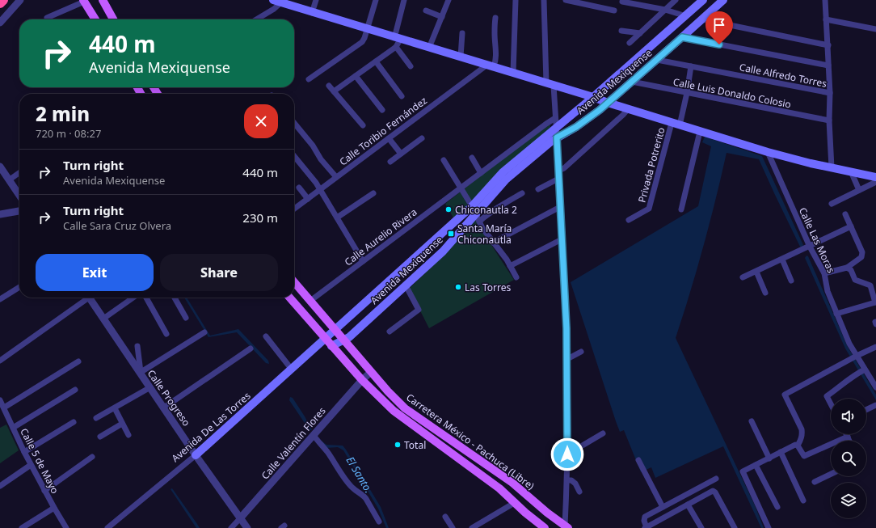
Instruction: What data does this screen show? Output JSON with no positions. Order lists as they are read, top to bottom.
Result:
{
  "streets": {
    "main road": ["Avenida Mexiquense", "Avenida De Las Torres", "Carretera México - Pachuca (Libre)"],
    "street": [
      "Calle Alfredo Torres",
      "Calle Luis Donaldo Colosio",
      "Calle Toribio Fernández",
      "Privada Potrerito",
      "Calle Aurelio Rivera",
      "Calle Las Moras",
      "Calle Progreso",
      "Calle Valentín Flores",
      "Calle 5 de Mayo"
    ]
  },
  "crossings": [
    ["Calle Alfredo Torres", "Avenida Mexiquense"],
    ["Calle Alfredo Torres", "Privada Potrerito"],
    ["Avenida Mexiquense", "Calle Luis Donaldo Colosio"],
    ["Avenida Mexiquense", "Avenida De Las Torres"],
    ["Avenida Mexiquense", "Carretera México - Pachuca (Libre)"],
    ["Calle Luis Donaldo Colosio", "Privada Potrerito"],
    ["Calle Aurelio Rivera", "Carretera México - Pachuca (Libre)"],
    ["Calle Progreso", "Avenida De Las Torres"],
    ["Calle Progreso", "Calle Valentín Flores"],
    ["Avenida De Las Torres", "Carretera México - Pachuca (Libre)"],
    ["Carretera México - Pachuca (Libre)", "Calle Valentín Flores"]
  ],
  "water": ["El Santo."],
  "places": {
    "other": ["Chiconautla 2", "Las Torres", "Total"],
    "transit": ["Santa María Chiconautla"]
  },
  "page": {
    "turn": ["440 m", "Avenida Mexiquense"],
    "heading": ["2 min", "720 m · 08:27"],
    "list": [
      {
        "name": "Turn right",
        "note": "Avenida Mexiquense",
        "value": "440 m"
      },
      {
        "name": "Turn right",
        "note": "Calle Sara Cruz Olvera",
        "value": "230 m"
      }
    ],
    "buttons": ["Exit", "Share"]
  }
}
